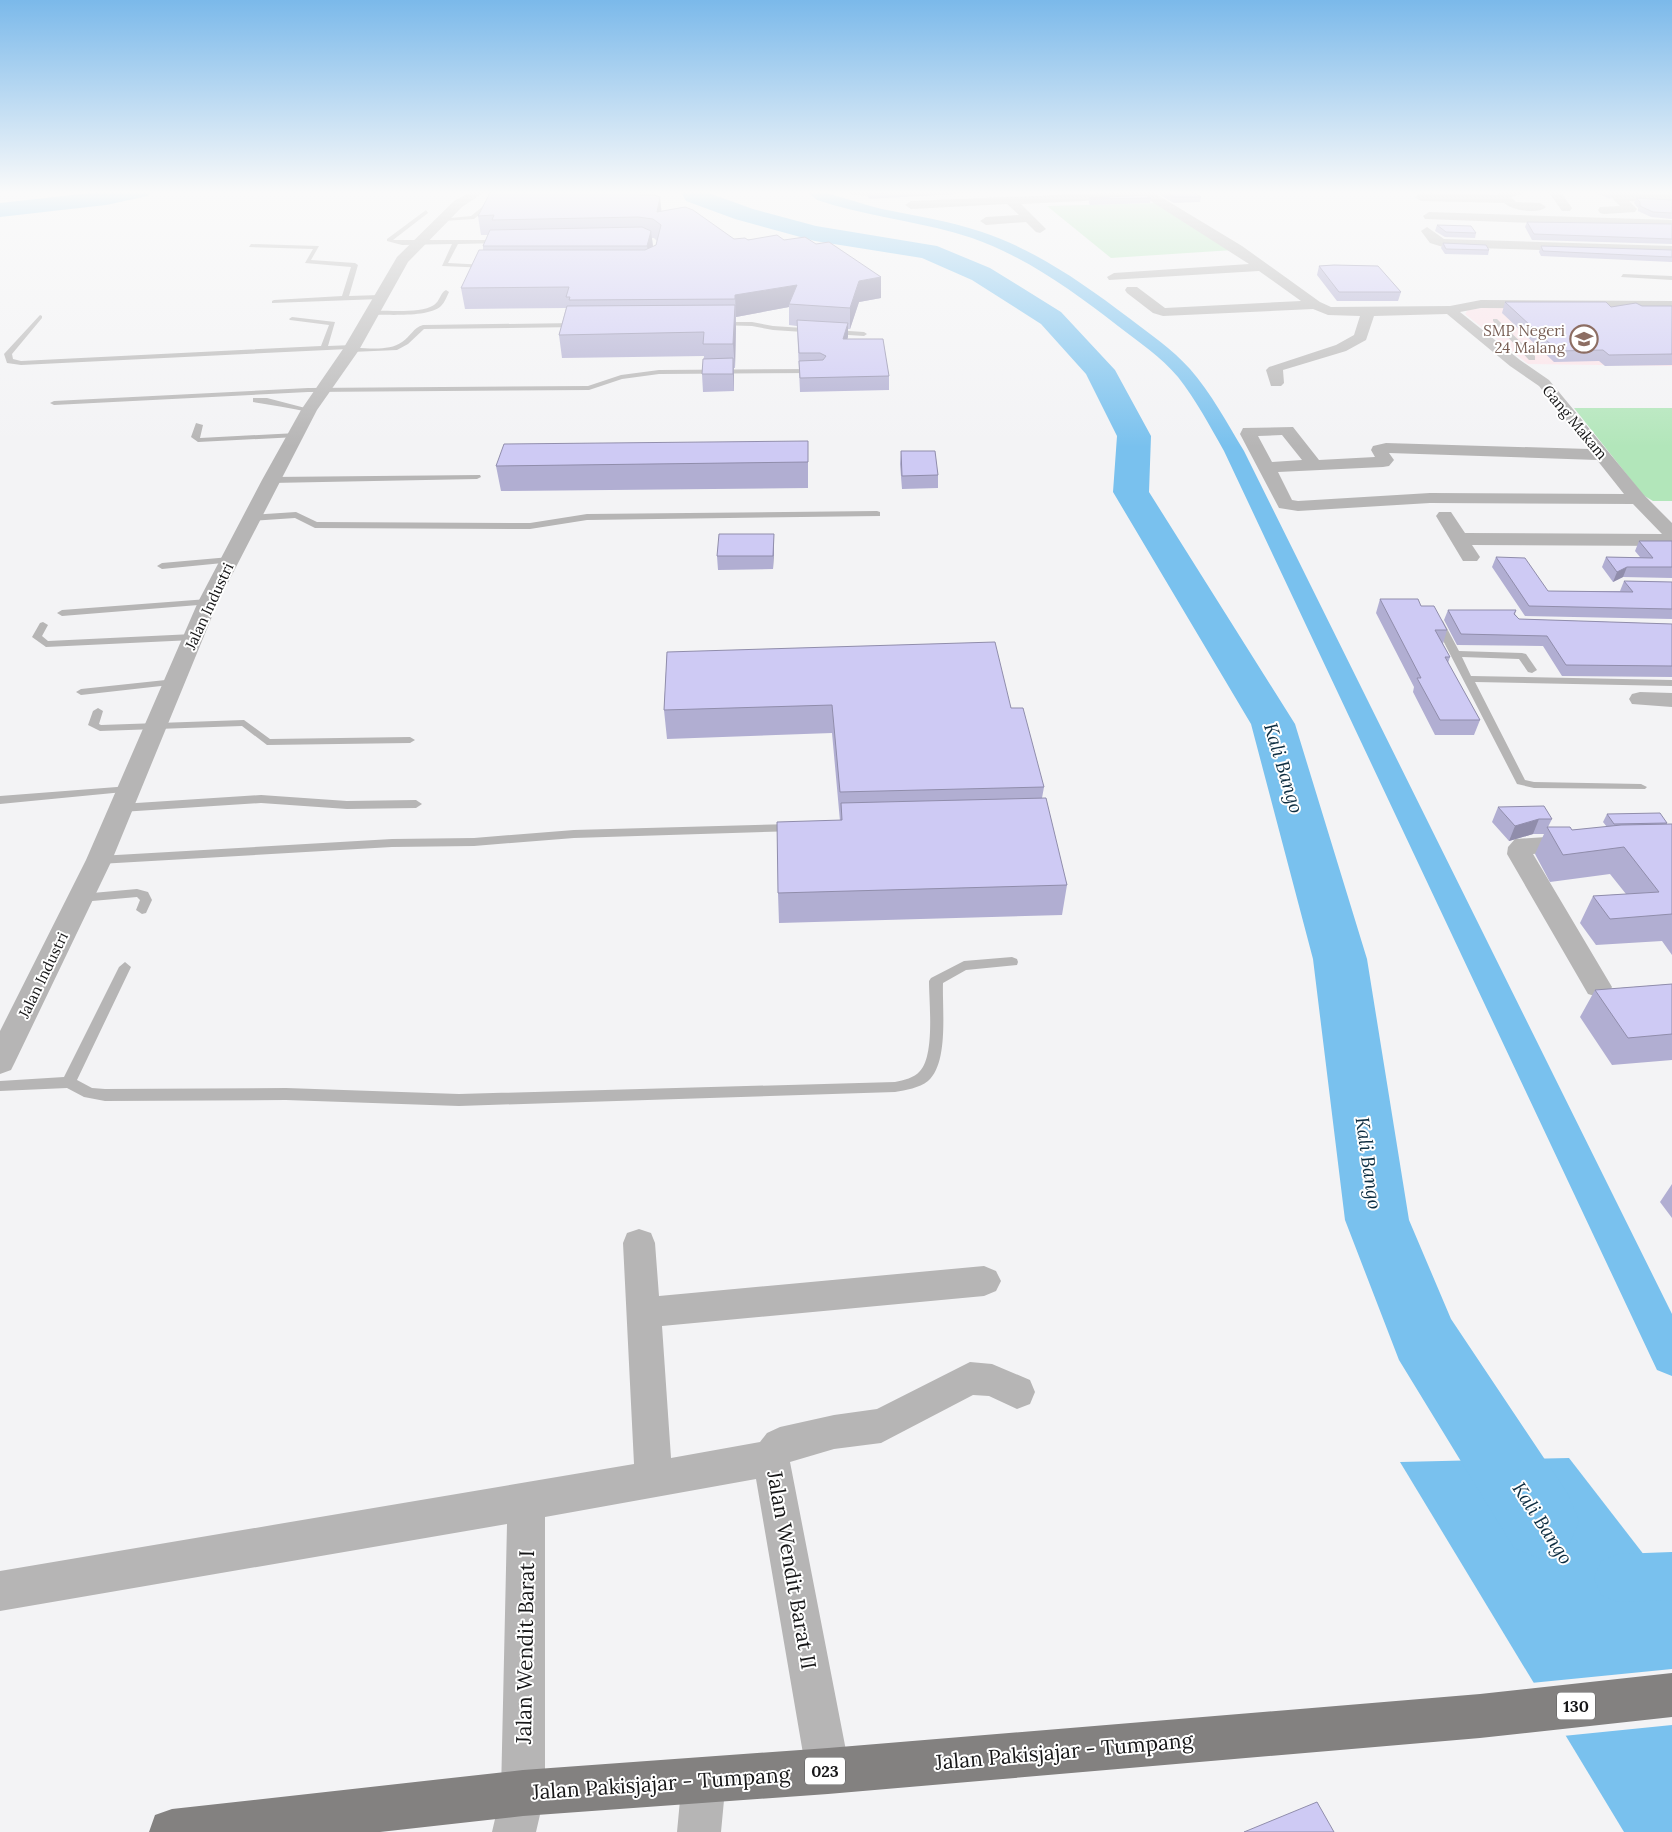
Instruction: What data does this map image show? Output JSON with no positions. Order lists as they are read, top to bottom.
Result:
{
  "streets": {
    "main road": ["130", "Jalan Pakisjajar - Tumpang", "023"],
    "street": [
      "Gang Makam",
      "Jalan Industri",
      "Jalan Wendit Barat II",
      "Jalan Wendit Barat I"
    ]
  },
  "crossings": [
    ["Jalan Wendit Barat II", "Jalan Pakisjajar - Tumpang"],
    ["Jalan Wendit Barat I", "Jalan Pakisjajar - Tumpang"],
    ["130", "Jalan Pakisjajar - Tumpang"]
  ],
  "water": ["Kali Bango"],
  "places": {
    "school or university": ["SMP Negeri 24 Malang"]
  }
}
